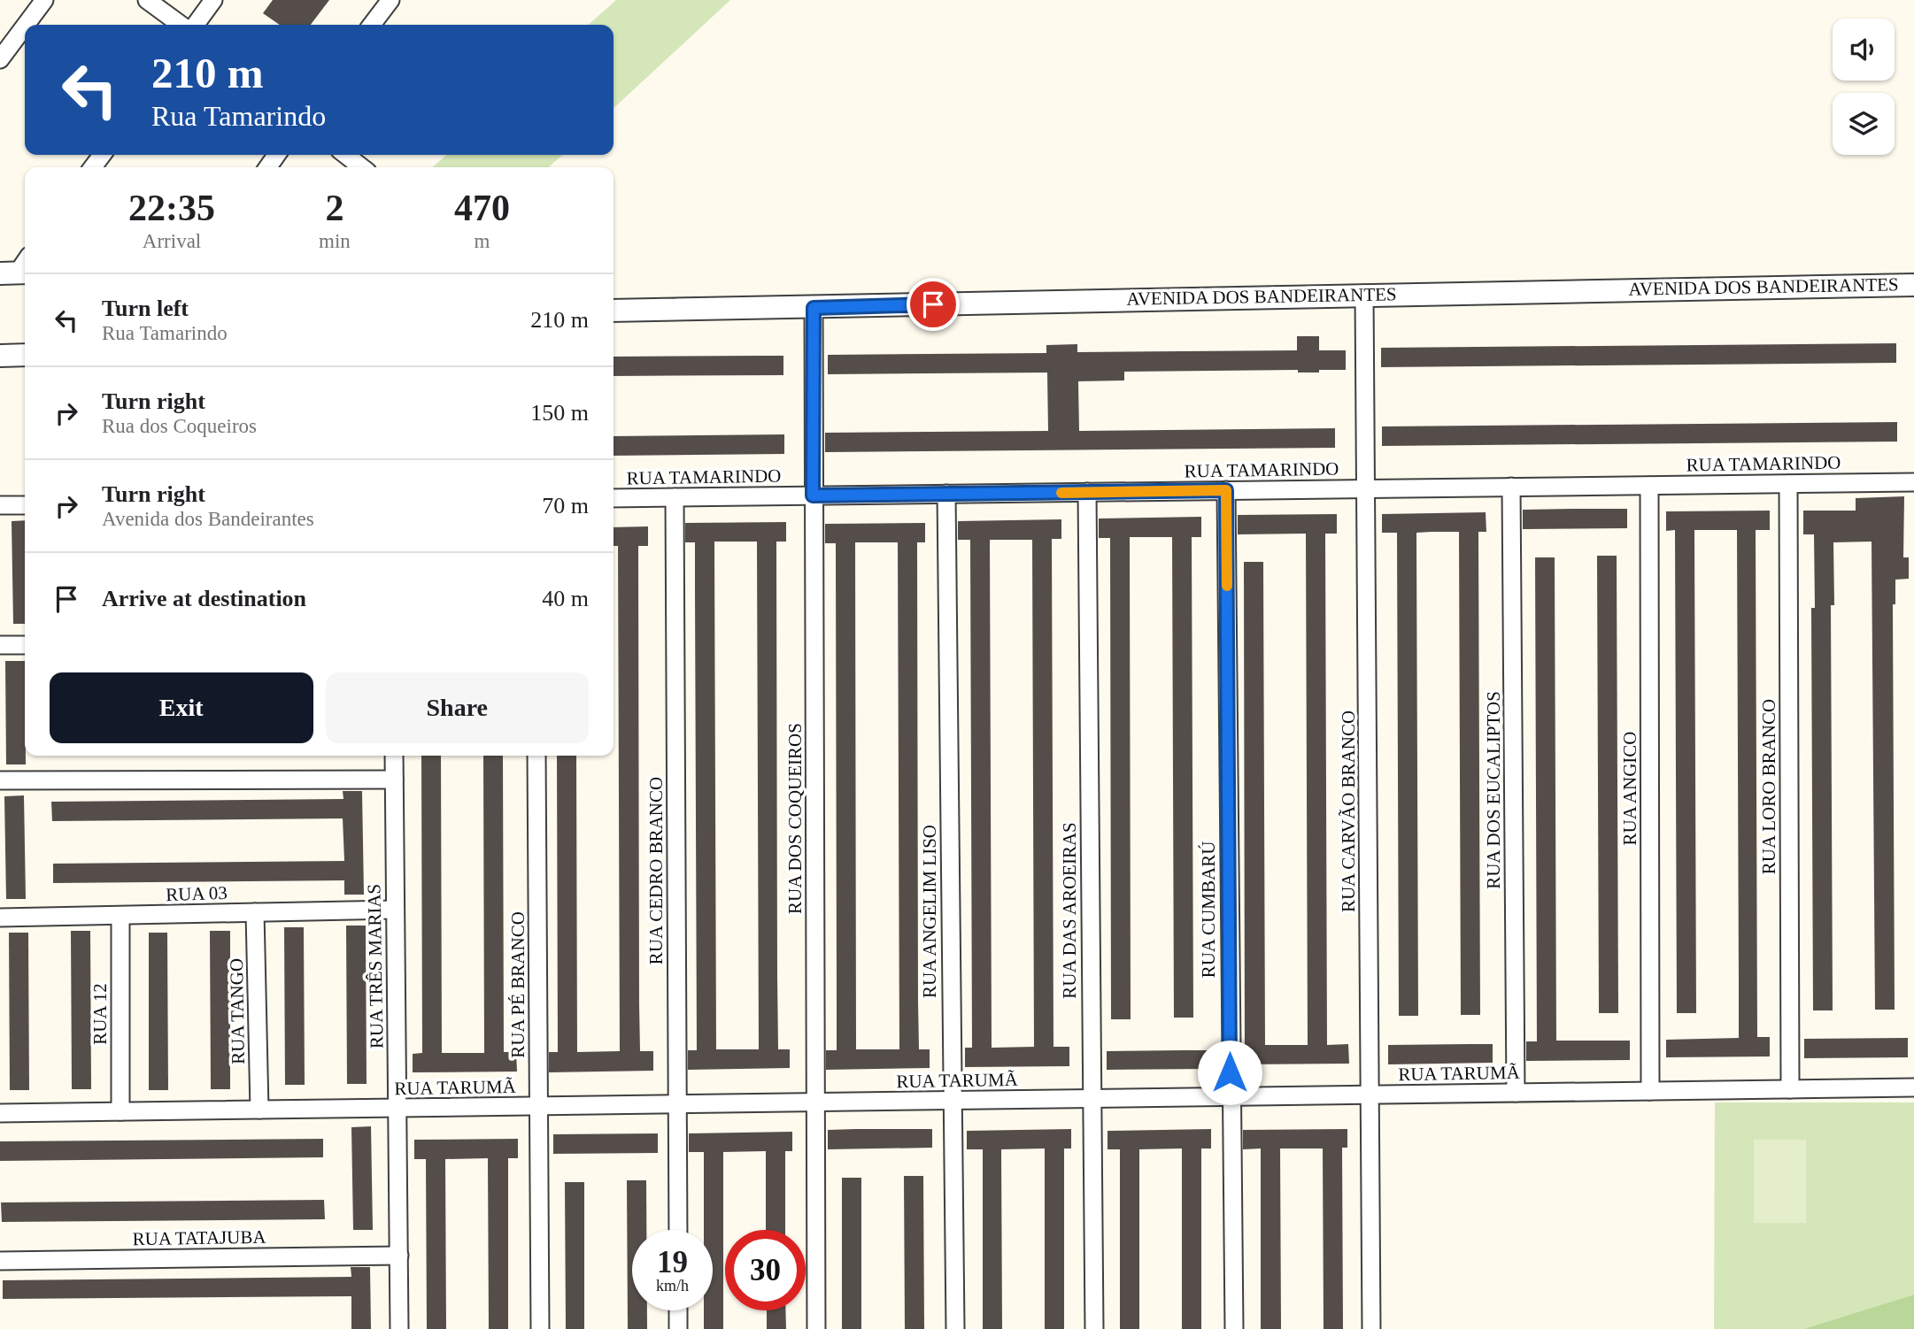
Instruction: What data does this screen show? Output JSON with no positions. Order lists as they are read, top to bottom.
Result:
{
  "streets": {
    "street": [
      "AVENIDA DOS BANDEIRANTES",
      "RUA TAMARINDO",
      "RUA LORO BRANCO",
      "RUA ANGICO",
      "RUA DOS EUCALIPTOS",
      "RUA CARVÃO BRANCO",
      "RUA DOS COQUEIROS",
      "RUA CEDRO BRANCO",
      "RUA 03",
      "RUA CUMBARÚ",
      "RUA DAS AROEIRAS",
      "RUA ANGELIM LISO",
      "RUA TRÊS MARIAS",
      "RUA PÉ BRANCO",
      "RUA TANGO",
      "RUA 12",
      "RUA TARUMÃ",
      "RUA TATAJUBA"
    ]
  },
  "crossings": [
    ["AVENIDA DOS BANDEIRANTES", "RUA CARVÃO BRANCO"],
    ["AVENIDA DOS BANDEIRANTES", "RUA DOS COQUEIROS"],
    ["RUA TAMARINDO", "RUA LORO BRANCO"],
    ["RUA TAMARINDO", "RUA ANGICO"],
    ["RUA TAMARINDO", "RUA DOS EUCALIPTOS"],
    ["RUA TAMARINDO", "RUA CARVÃO BRANCO"],
    ["RUA TAMARINDO", "RUA DOS COQUEIROS"],
    ["RUA TAMARINDO", "RUA CEDRO BRANCO"],
    ["RUA TAMARINDO", "RUA CUMBARÚ"],
    ["RUA TAMARINDO", "RUA DAS AROEIRAS"],
    ["RUA TAMARINDO", "RUA ANGELIM LISO"],
    ["RUA LORO BRANCO", "RUA TARUMÃ"],
    ["RUA ANGICO", "RUA TARUMÃ"],
    ["RUA DOS EUCALIPTOS", "RUA TARUMÃ"],
    ["RUA CARVÃO BRANCO", "RUA TARUMÃ"],
    ["RUA DOS COQUEIROS", "RUA TARUMÃ"],
    ["RUA CEDRO BRANCO", "RUA TARUMÃ"],
    ["RUA 03", "RUA TRÊS MARIAS"],
    ["RUA 03", "RUA TANGO"],
    ["RUA 03", "RUA 12"],
    ["RUA CUMBARÚ", "RUA TARUMÃ"],
    ["RUA DAS AROEIRAS", "RUA TARUMÃ"],
    ["RUA ANGELIM LISO", "RUA TARUMÃ"],
    ["RUA TRÊS MARIAS", "RUA TARUMÃ"],
    ["RUA TRÊS MARIAS", "RUA TATAJUBA"],
    ["RUA PÉ BRANCO", "RUA TARUMÃ"],
    ["RUA TANGO", "RUA TARUMÃ"],
    ["RUA 12", "RUA TARUMÃ"]
  ],
  "page": {
    "turn": ["210 m", "Rua Tamarindo"],
    "eta": [
      "22:35",
      "Arrival",
      "2",
      "min",
      "470",
      "m"
    ],
    "list": [
      {
        "name": "Turn left",
        "note": "Rua Tamarindo",
        "value": "210 m"
      },
      {
        "name": "Turn right",
        "note": "Rua dos Coqueiros",
        "value": "150 m"
      },
      {
        "name": "Turn right",
        "note": "Avenida dos Bandeirantes",
        "value": "70 m"
      },
      {
        "name": "Arrive at destination",
        "value": "40 m"
      }
    ],
    "buttons": ["Exit", "Share"],
    "speed": "19 km/h",
    "limit": "30"
  }
}
